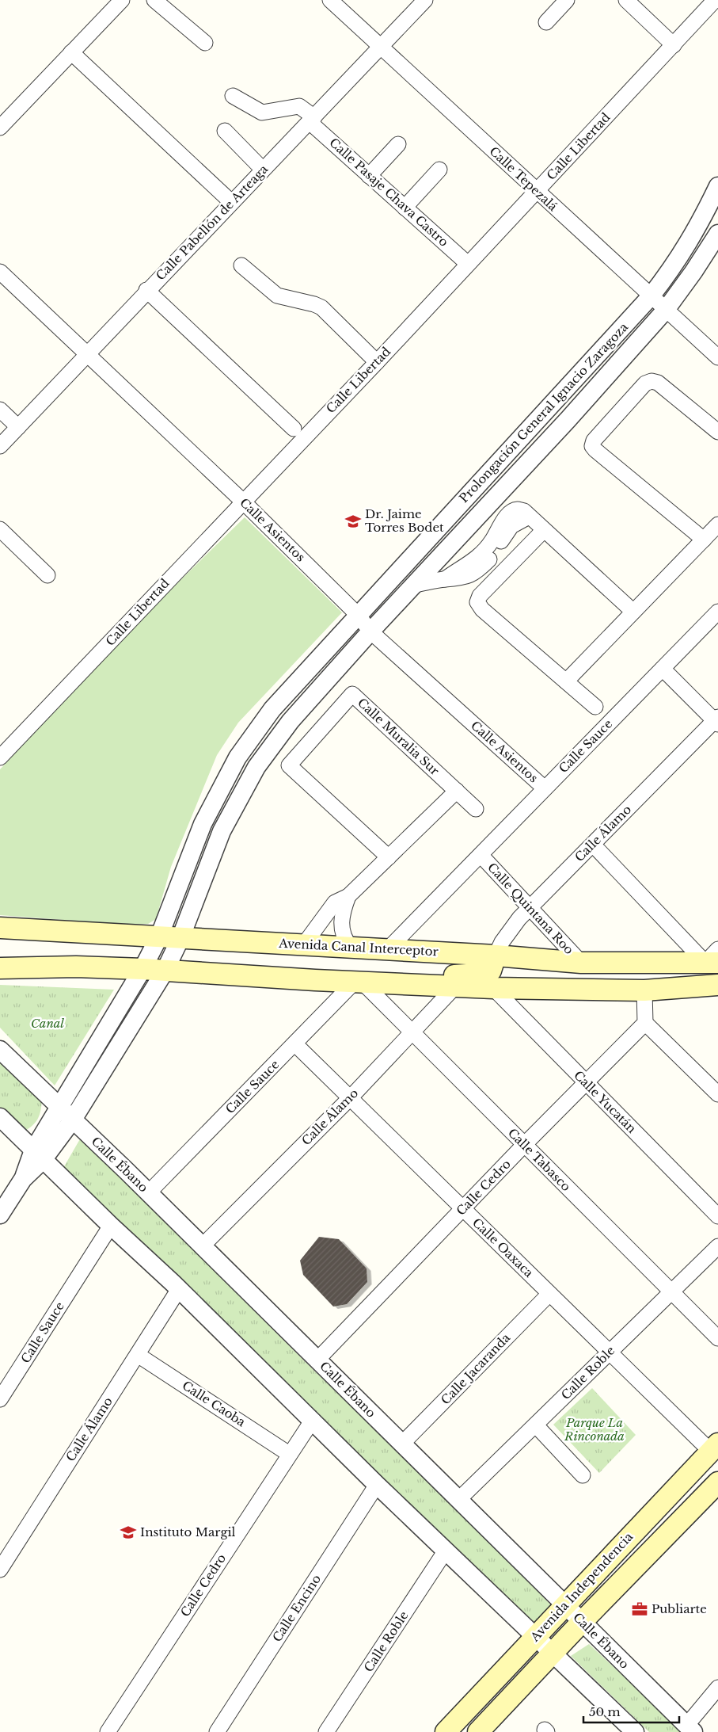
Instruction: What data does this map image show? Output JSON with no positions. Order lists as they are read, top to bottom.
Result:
{
  "streets": {
    "main road": ["Avenida Canal Interceptor", "Avenida Independencia"],
    "street": [
      "Calle Libertad",
      "Calle Tepezalá",
      "Calle Pasaje Chava Castro",
      "Calle Pabellón de Arteaga",
      "Prolongación General Ignacio Zaragoza",
      "Calle Asientos",
      "Calle Muralia Sur",
      "Calle Sauce",
      "Calle Álamo",
      "Calle Quintana Roo",
      "Calle Yucatán",
      "Calle Tabasco",
      "Calle Ébano",
      "Calle Cedro",
      "Calle Oaxaca",
      "Calle Jacaranda",
      "Calle Roble",
      "Calle Caoba",
      "Calle Encino"
    ]
  },
  "crossings": [
    ["Calle Libertad", "Calle Tepezalá"],
    ["Calle Libertad", "Calle Pasaje Chava Castro"],
    ["Calle Libertad", "Calle Asientos"],
    ["Calle Tepezalá", "Calle Pabellón de Arteaga"],
    ["Calle Tepezalá", "Prolongación General Ignacio Zaragoza"],
    ["Calle Pasaje Chava Castro", "Calle Pabellón de Arteaga"],
    ["Calle Pabellón de Arteaga", "Calle Asientos"],
    ["Prolongación General Ignacio Zaragoza", "Calle Asientos"],
    ["Prolongación General Ignacio Zaragoza", "Avenida Canal Interceptor"],
    ["Prolongación General Ignacio Zaragoza", "Calle Ébano"],
    ["Calle Asientos", "Calle Sauce"],
    ["Calle Sauce", "Calle Quintana Roo"],
    ["Calle Sauce", "Avenida Canal Interceptor"],
    ["Calle Sauce", "Calle Tabasco"],
    ["Calle Sauce", "Calle Ébano"],
    ["Calle Sauce", "Calle Oaxaca"],
    ["Calle Álamo", "Calle Quintana Roo"],
    ["Calle Álamo", "Avenida Canal Interceptor"],
    ["Calle Álamo", "Calle Tabasco"],
    ["Calle Álamo", "Calle Ébano"],
    ["Calle Álamo", "Calle Oaxaca"],
    ["Calle Álamo", "Calle Caoba"],
    ["Calle Quintana Roo", "Avenida Canal Interceptor"],
    ["Calle Yucatán", "Calle Cedro"],
    ["Calle Tabasco", "Calle Cedro"],
    ["Calle Tabasco", "Calle Roble"],
    ["Calle Ébano", "Calle Cedro"],
    ["Calle Ébano", "Calle Jacaranda"],
    ["Calle Ébano", "Calle Roble"],
    ["Calle Ébano", "Avenida Independencia"],
    ["Calle Cedro", "Calle Oaxaca"],
    ["Calle Cedro", "Calle Caoba"],
    ["Calle Oaxaca", "Calle Jacaranda"],
    ["Calle Oaxaca", "Calle Roble"],
    ["Calle Oaxaca", "Avenida Independencia"]
  ],
  "parks": ["Canal", "Parque La Rinconada"],
  "places": {
    "school or university": ["Dr. Jaime Torres Bodet", "Instituto Margil"],
    "office": ["Publiarte"]
  },
  "scale_bar": "50 m"
}
